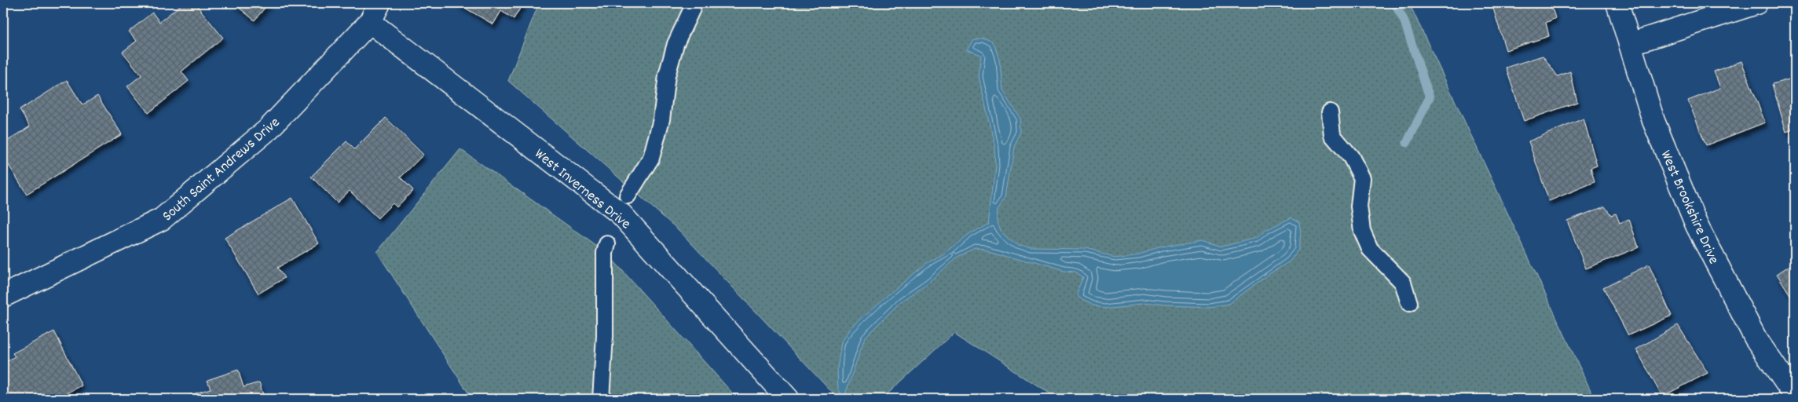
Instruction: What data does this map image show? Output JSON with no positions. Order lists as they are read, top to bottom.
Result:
{
  "streets": {
    "street": ["South Saint Andrews Drive", "West Inverness Drive", "West Brookshire Drive"]
  },
  "crossings": [
    ["South Saint Andrews Drive", "West Inverness Drive"]
  ]
}
